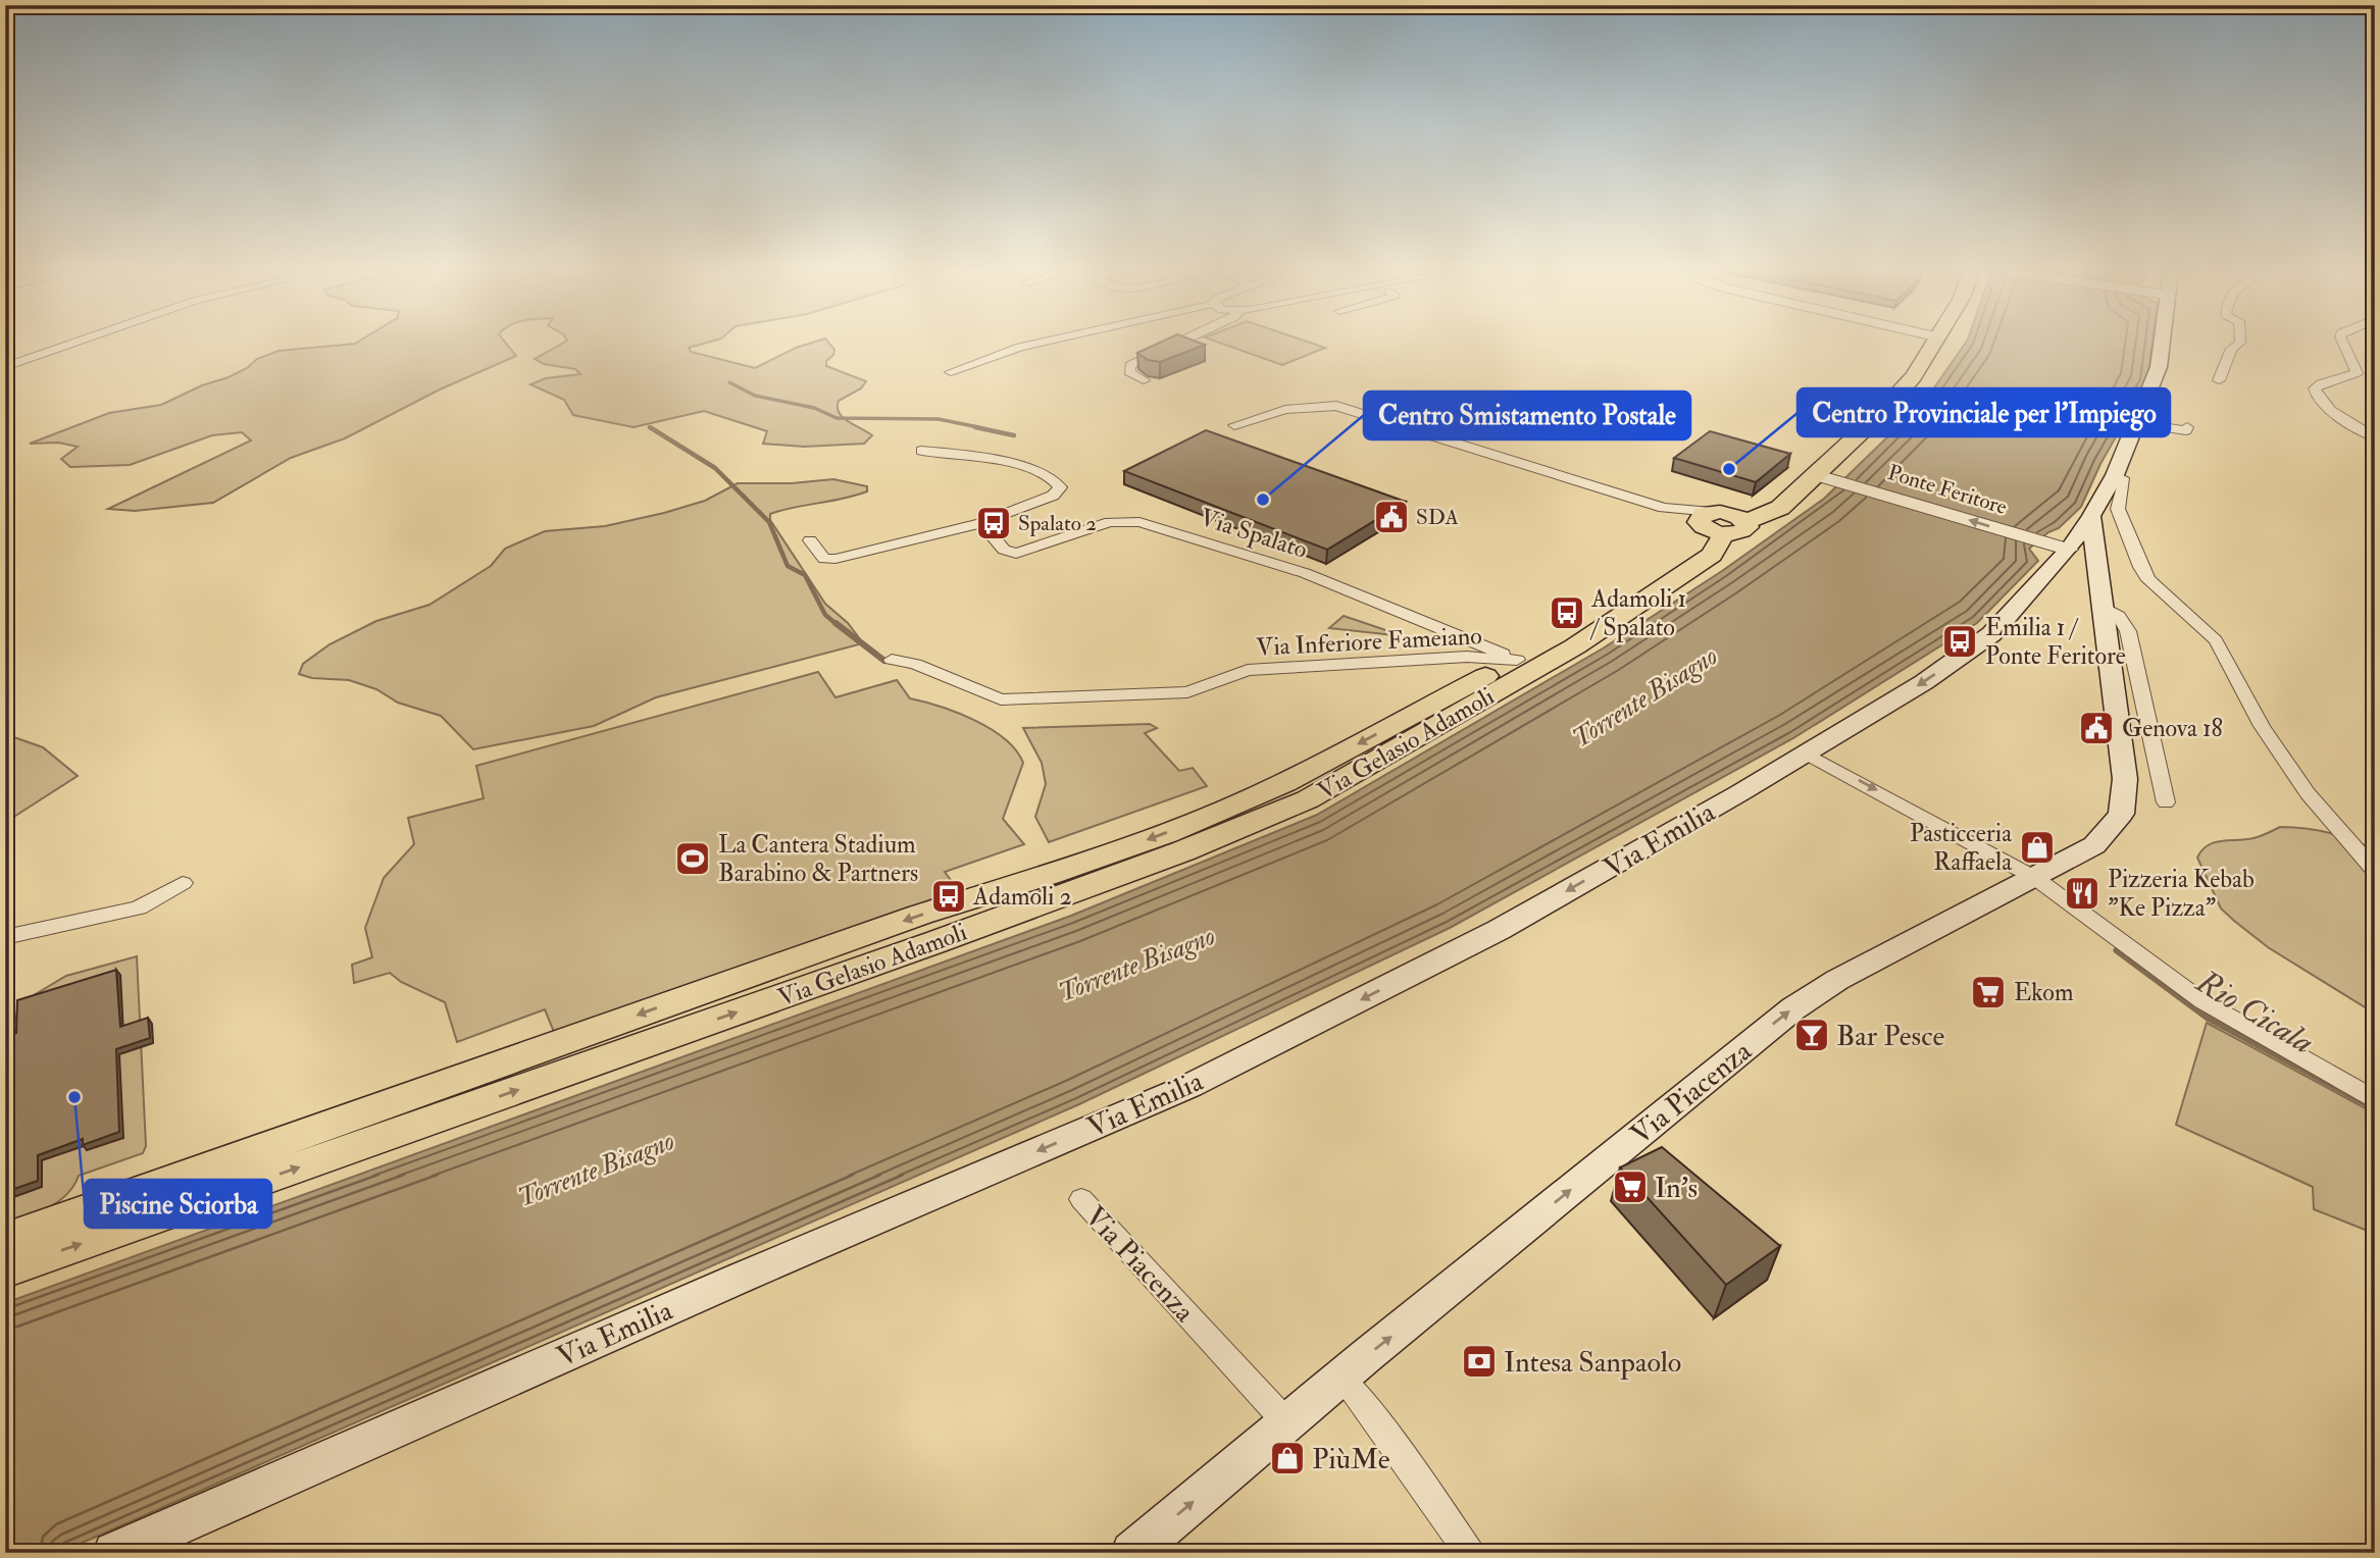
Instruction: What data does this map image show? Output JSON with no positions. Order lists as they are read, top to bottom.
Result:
{
  "streets": {
    "main road": ["Via Gelasio Adamoli", "Via Emilia", "Via Piacenza"],
    "street": ["Ponte Feritore", "Via Spalato", "Via Inferiore Fameiano"]
  },
  "crossings": [
    ["Ponte Feritore", "Via Gelasio Adamoli"],
    ["Ponte Feritore", "Via Emilia"],
    ["Via Spalato", "Via Inferiore Fameiano"],
    ["Via Spalato", "Via Gelasio Adamoli"],
    ["Via Inferiore Fameiano", "Via Gelasio Adamoli"],
    ["Via Emilia", "Via Piacenza"]
  ],
  "one_way": ["Ponte Feritore", "Via Emilia", "Via Piacenza"],
  "water": ["Torrente Bisagno", "Rio Cicala"],
  "places": {
    "other": ["Centro Provinciale per l'Impiego", "Centro Smistamento Postale", "Piscine Sciorba"],
    "public building": ["SDA", "Genova 18"],
    "bus stop": [
      "Spalato 2",
      "Adamoli 1 / Spalato",
      "Emilia 1 / Ponte Feritore",
      "Adamoli 2"
    ],
    "shop": ["Pasticceria Raffaela", "PiùMe"],
    "sports": ["La Cantera Stadium Barabino & Partners"],
    "restaurant": ["Pizzeria Kebab \"Ke Pizza\""],
    "supermarket": ["Ekom", "In's"],
    "bar": ["Bar Pesce"],
    "bank": ["Intesa Sanpaolo"]
  }
}
